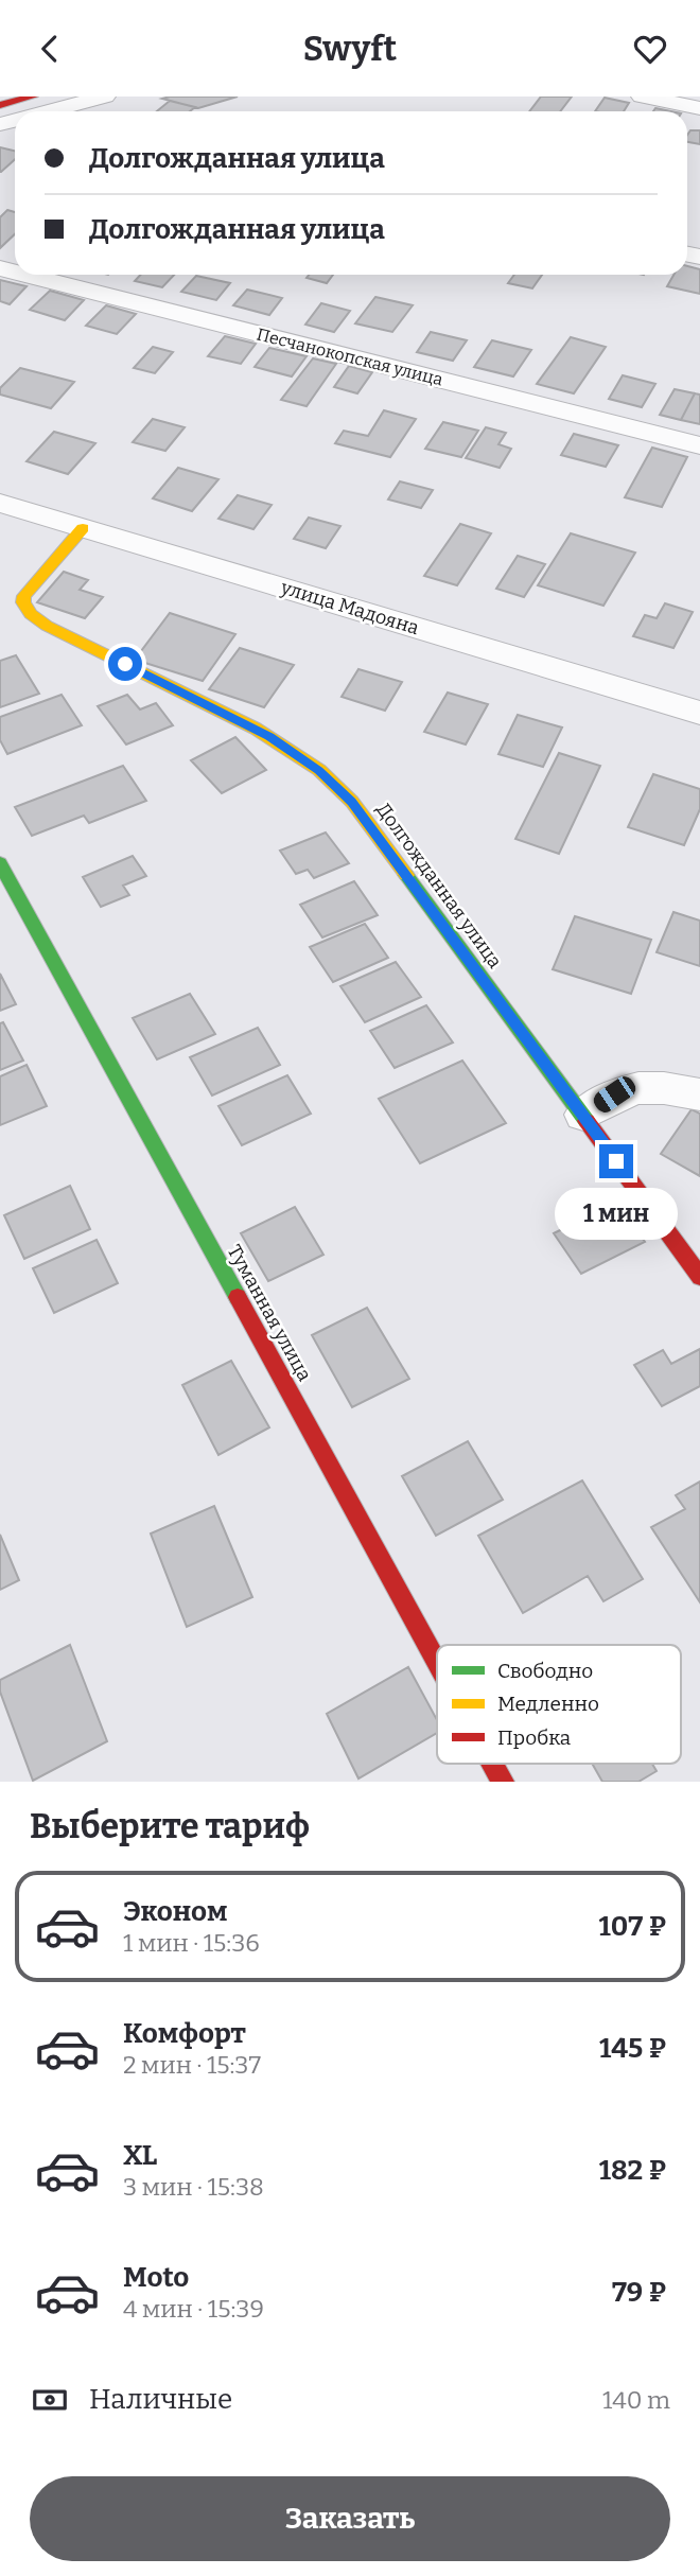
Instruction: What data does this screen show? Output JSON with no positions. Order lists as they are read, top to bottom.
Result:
{
  "streets": {
    "street": [
      "Песчанокопская улица",
      "улица Мадояна",
      "Долгожданная улица",
      "Туманная улица"
    ]
  },
  "crossings": [
    ["улица Мадояна", "Долгожданная улица"]
  ],
  "legend": ["Свободно", "Медленно", "Пробка"],
  "page": {
    "header": "Swyft",
    "banner": ["Долгожданная улица", "Долгожданная улица"],
    "bubble": "1 мин",
    "heading": "Выберите тариф",
    "list": [
      {
        "name": "Эконом",
        "note": "1 мин · 15:36",
        "value": "107 ₽"
      },
      {
        "name": "Комфорт",
        "note": "2 мин · 15:37",
        "value": "145 ₽"
      },
      {
        "name": "XL",
        "note": "3 мин · 15:38",
        "value": "182 ₽"
      },
      {
        "name": "Moto",
        "note": "4 мин · 15:39",
        "value": "79 ₽"
      }
    ],
    "pay": ["Наличные", "140 m"],
    "buttons": "Заказать"
  }
}
